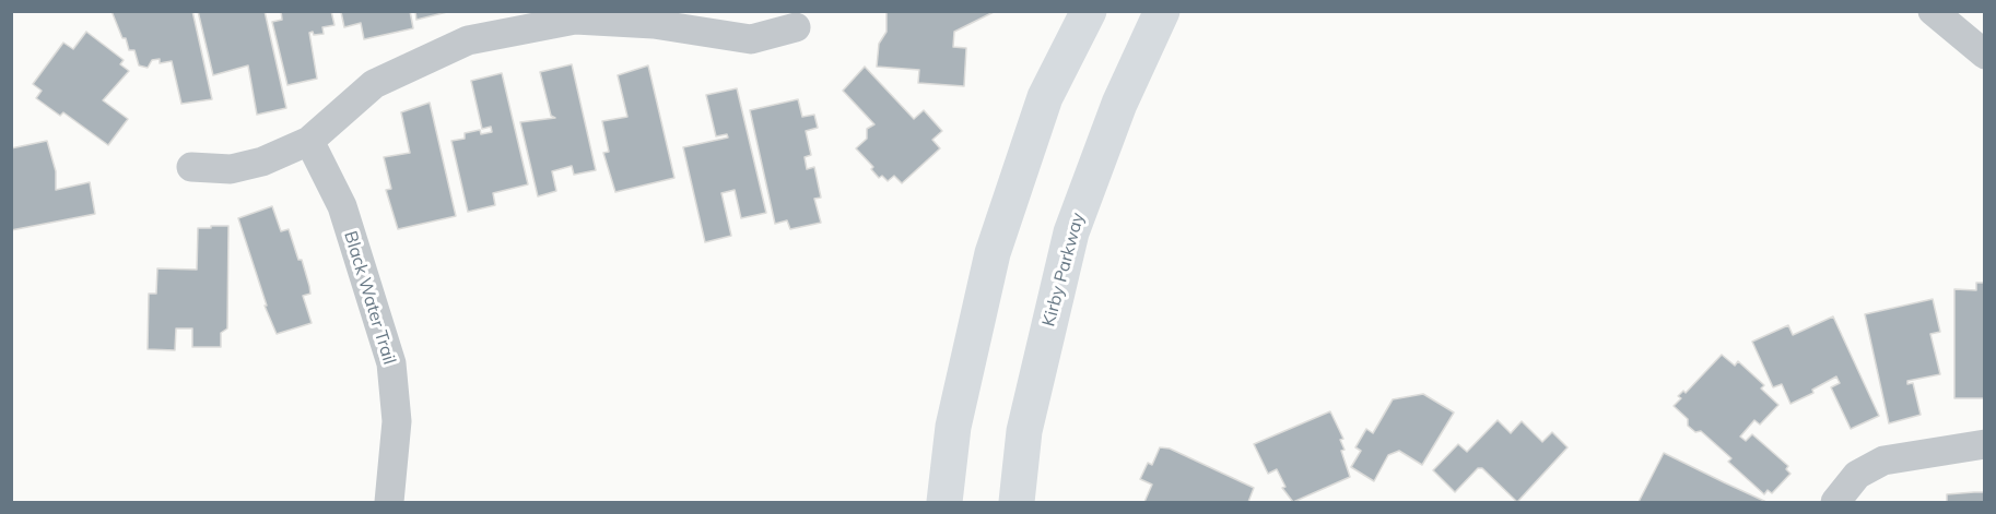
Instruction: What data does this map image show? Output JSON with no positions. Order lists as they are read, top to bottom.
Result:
{
  "streets": {
    "main road": ["Kirby Parkway"],
    "street": ["Black Water Trail"]
  }
}
